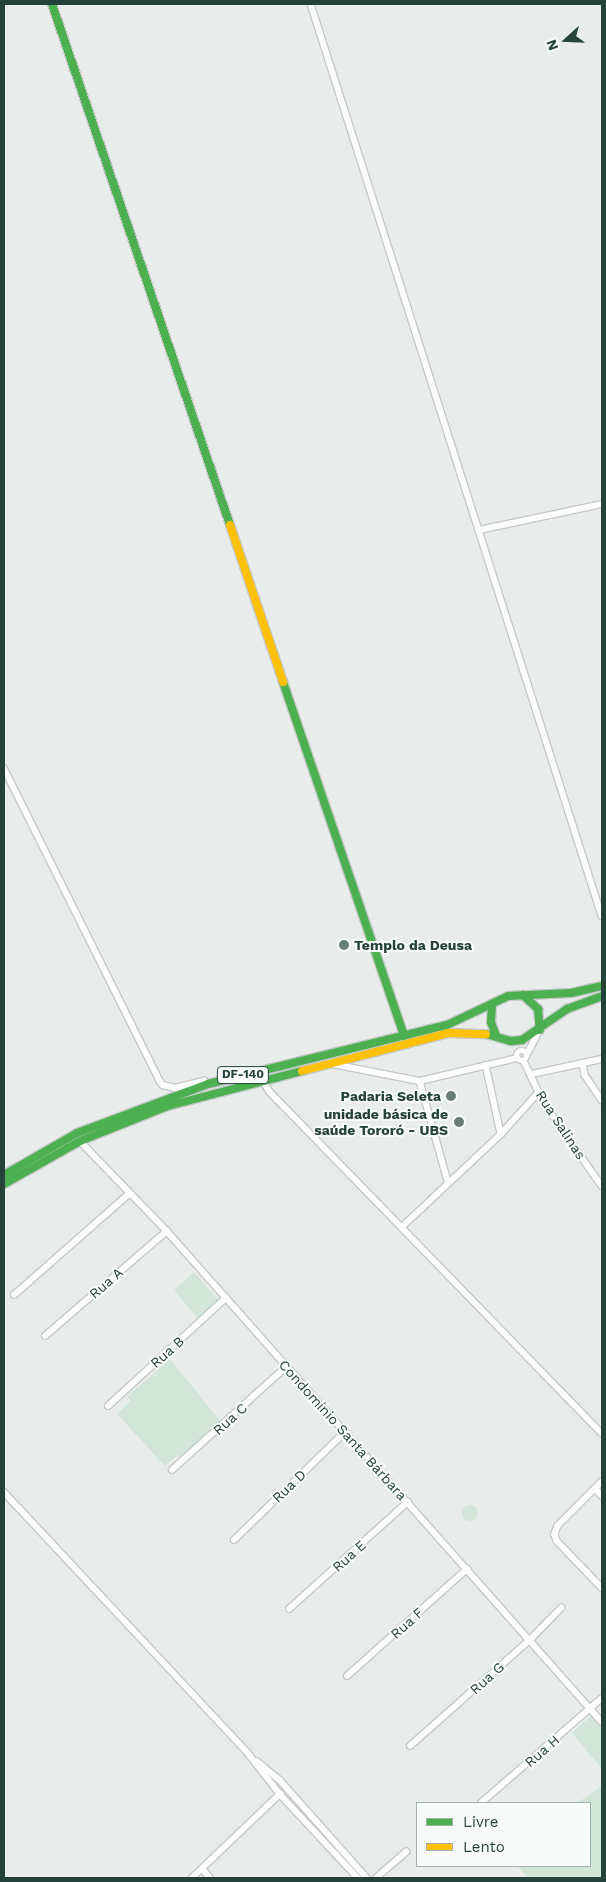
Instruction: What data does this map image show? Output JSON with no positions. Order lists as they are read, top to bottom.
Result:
{
  "streets": {
    "main road": ["DF-140"],
    "street": [
      "Rua Salinas",
      "Rua A",
      "Rua B",
      "Rua C",
      "Condomínio Santa Bárbara",
      "Rua D",
      "Rua E",
      "Rua F",
      "Rua G",
      "Rua H"
    ]
  },
  "crossings": [
    ["DF-140", "Condomínio Santa Bárbara"],
    ["Rua A", "Condomínio Santa Bárbara"],
    ["Rua B", "Condomínio Santa Bárbara"],
    ["Rua C", "Condomínio Santa Bárbara"],
    ["Condomínio Santa Bárbara", "Rua D"],
    ["Condomínio Santa Bárbara", "Rua E"],
    ["Condomínio Santa Bárbara", "Rua F"],
    ["Condomínio Santa Bárbara", "Rua G"],
    ["Condomínio Santa Bárbara", "Rua H"]
  ],
  "places": ["Templo da Deusa", "Padaria Seleta", "unidade básica de saúde Tororó - UBS"],
  "legend": ["Livre", "Lento"],
  "north": "left"
}
